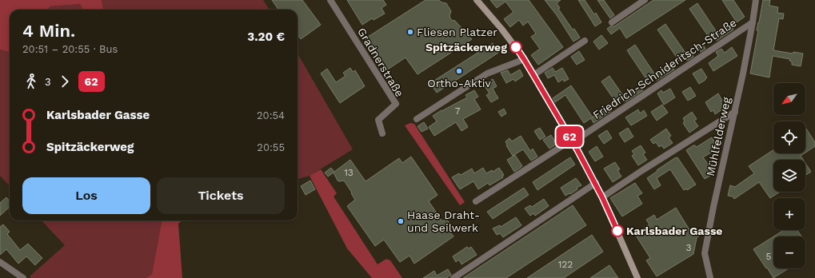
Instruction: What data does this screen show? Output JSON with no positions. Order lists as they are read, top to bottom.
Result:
{
  "streets": {
    "street": ["Gradnerstraße", "Friedrich-Schnideritsch-Straße", "Mühlfelderweg"]
  },
  "crossings": [
    ["Friedrich-Schnideritsch-Straße", "Mühlfelderweg"]
  ],
  "places": [
    "Fliesen Platzer",
    "Spitzäckerweg",
    "Ortho-Aktiv",
    "Haase Draht- und Seilwerk",
    "Karlsbader Gasse"
  ],
  "lines": ["bus line 62"],
  "house_numbers": [
    "7",
    "13",
    "3",
    "5",
    "122"
  ],
  "north": "bottom left",
  "page": {
    "on_map": "62",
    "heading": ["4 Min.", "20:51 – 20:55 · Bus", "3.20 €"],
    "legs": ["3", "62"],
    "map_buttons": ["+", "−"],
    "list": [
      {
        "name": "Karlsbader Gasse",
        "value": "20:54"
      },
      {
        "name": "Spitzäckerweg",
        "value": "20:55"
      }
    ],
    "buttons": ["Los", "Tickets"]
  }
}
